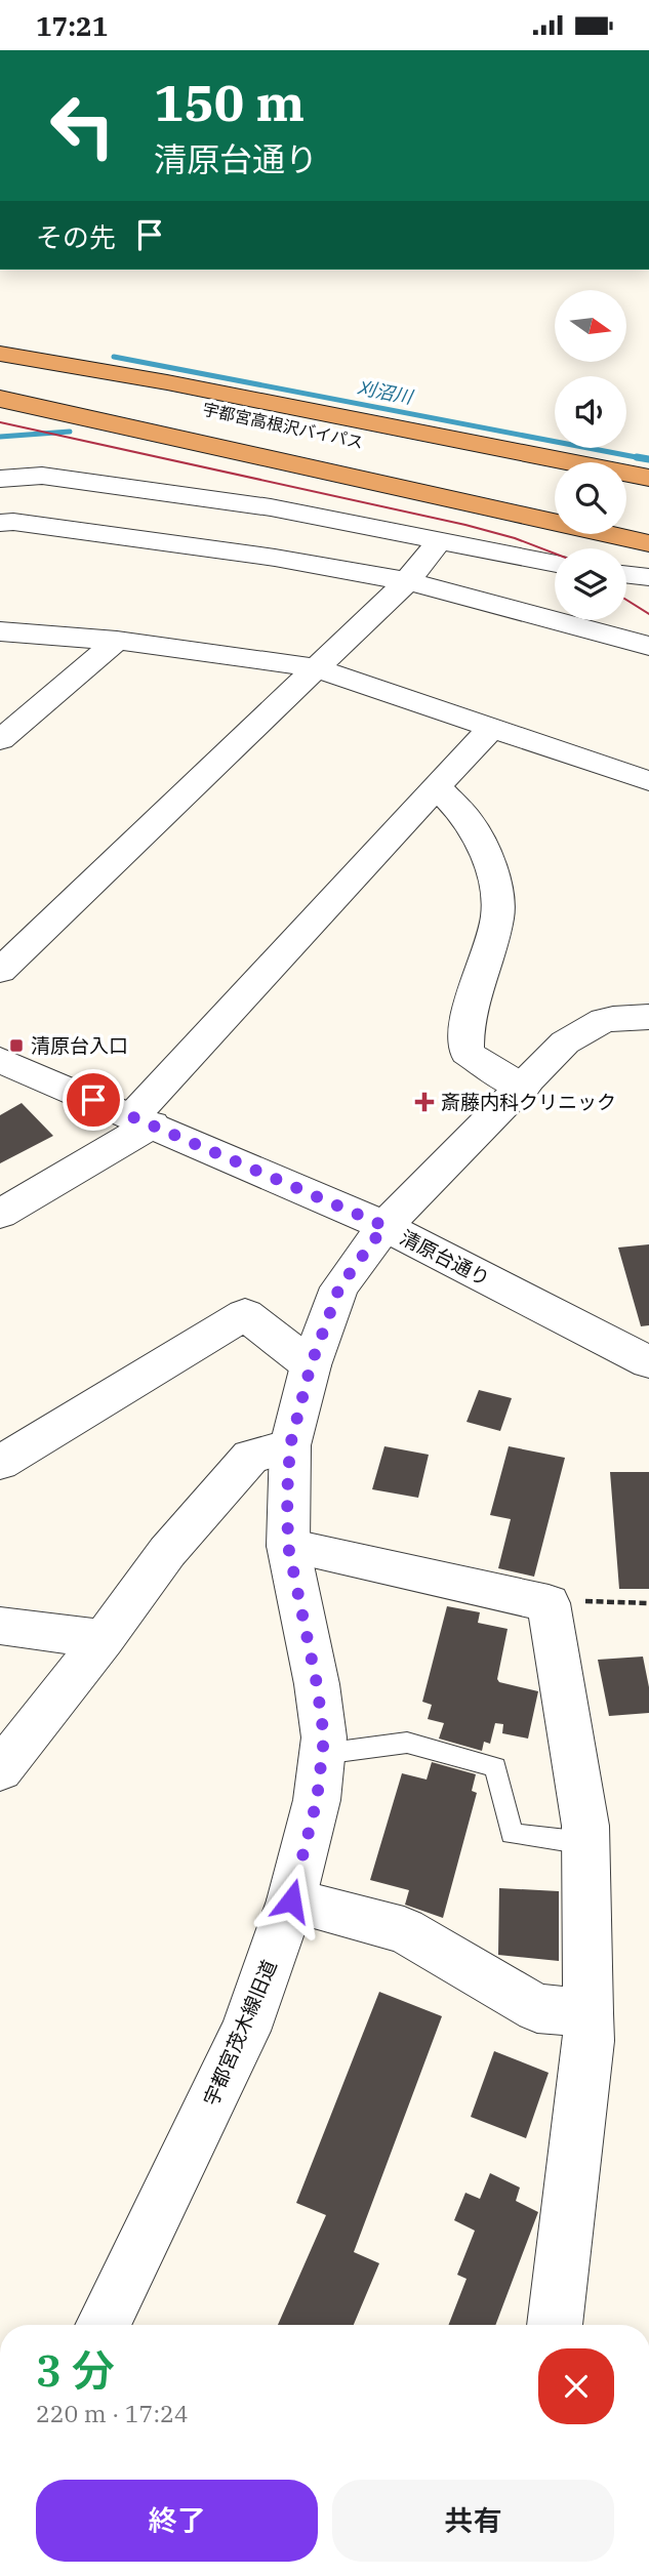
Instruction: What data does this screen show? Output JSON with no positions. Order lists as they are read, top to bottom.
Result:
{
  "streets": {
    "highway": ["宇都宮高根沢バイパス"],
    "street": ["清原台通り", "宇都宮茂木線旧道"]
  },
  "crossings": [
    ["清原台通り", "宇都宮茂木線旧道"]
  ],
  "water": ["刈沼川"],
  "places": {
    "transit": ["清原台入口"],
    "health": ["斎藤内科クリニック"]
  },
  "north": "right",
  "page": {
    "status": "17:21",
    "turn": ["150 m", "清原台通り"],
    "then": "その先",
    "heading": ["3 分", "220 m · 17:24"],
    "buttons": ["終了", "共有"]
  }
}
